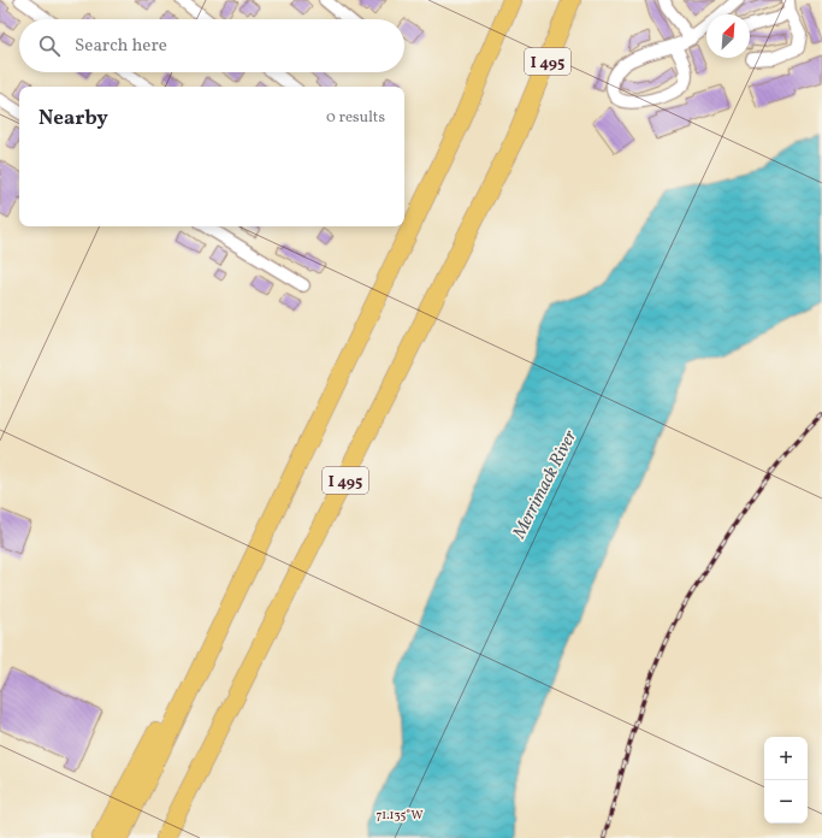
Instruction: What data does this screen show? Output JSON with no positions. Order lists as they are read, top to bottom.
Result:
{
  "streets": {
    "highway": ["I 495"]
  },
  "water": ["Merrimack River"],
  "north": "top right",
  "page": {
    "search": "Search here",
    "heading": ["Nearby", "0 results"],
    "map_buttons": ["+", "−"]
  },
  "coordinates": ["71.135°W"]
}
